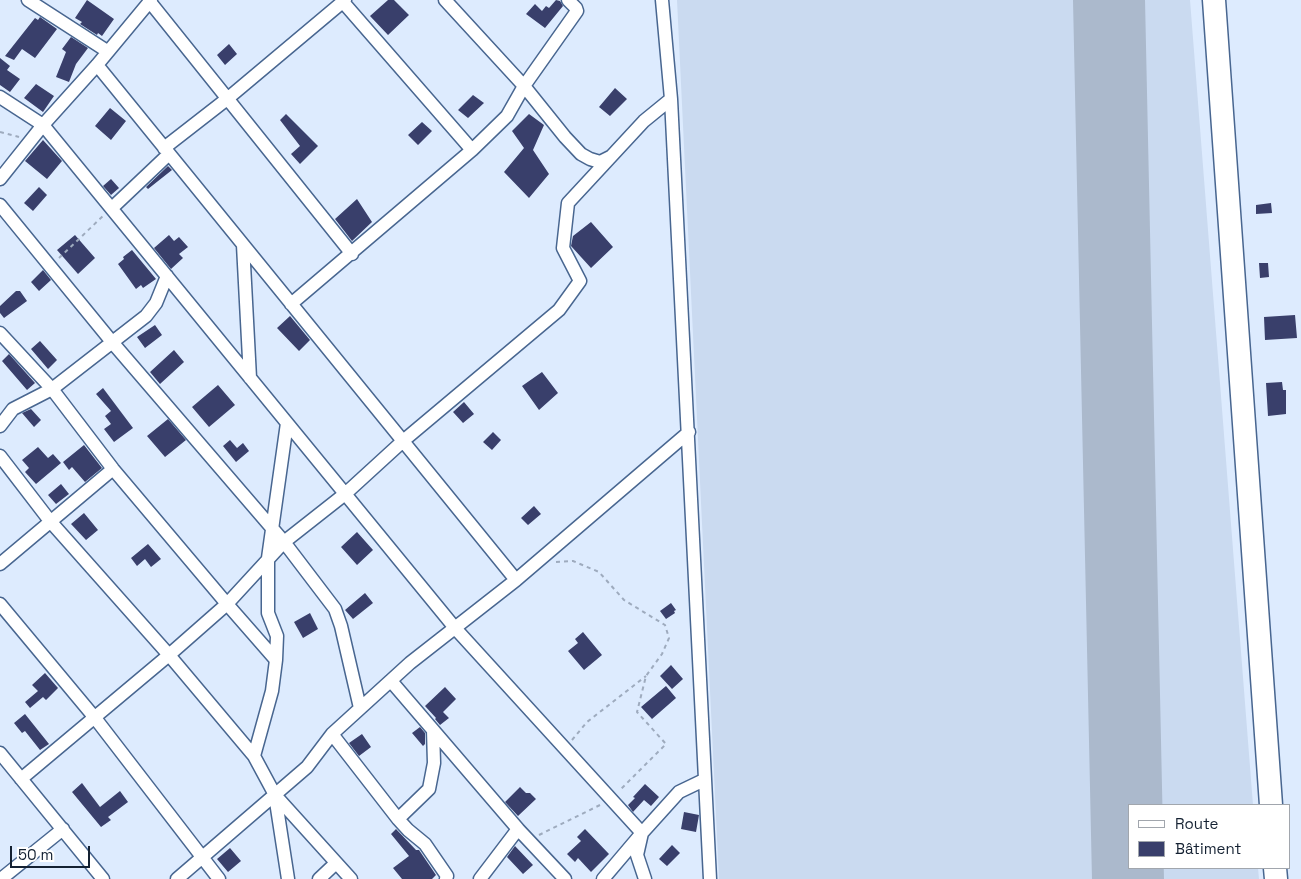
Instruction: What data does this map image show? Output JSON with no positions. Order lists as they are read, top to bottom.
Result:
{
  "legend": ["Route", "Bâtiment"],
  "scale_bar": "50 m"
}
